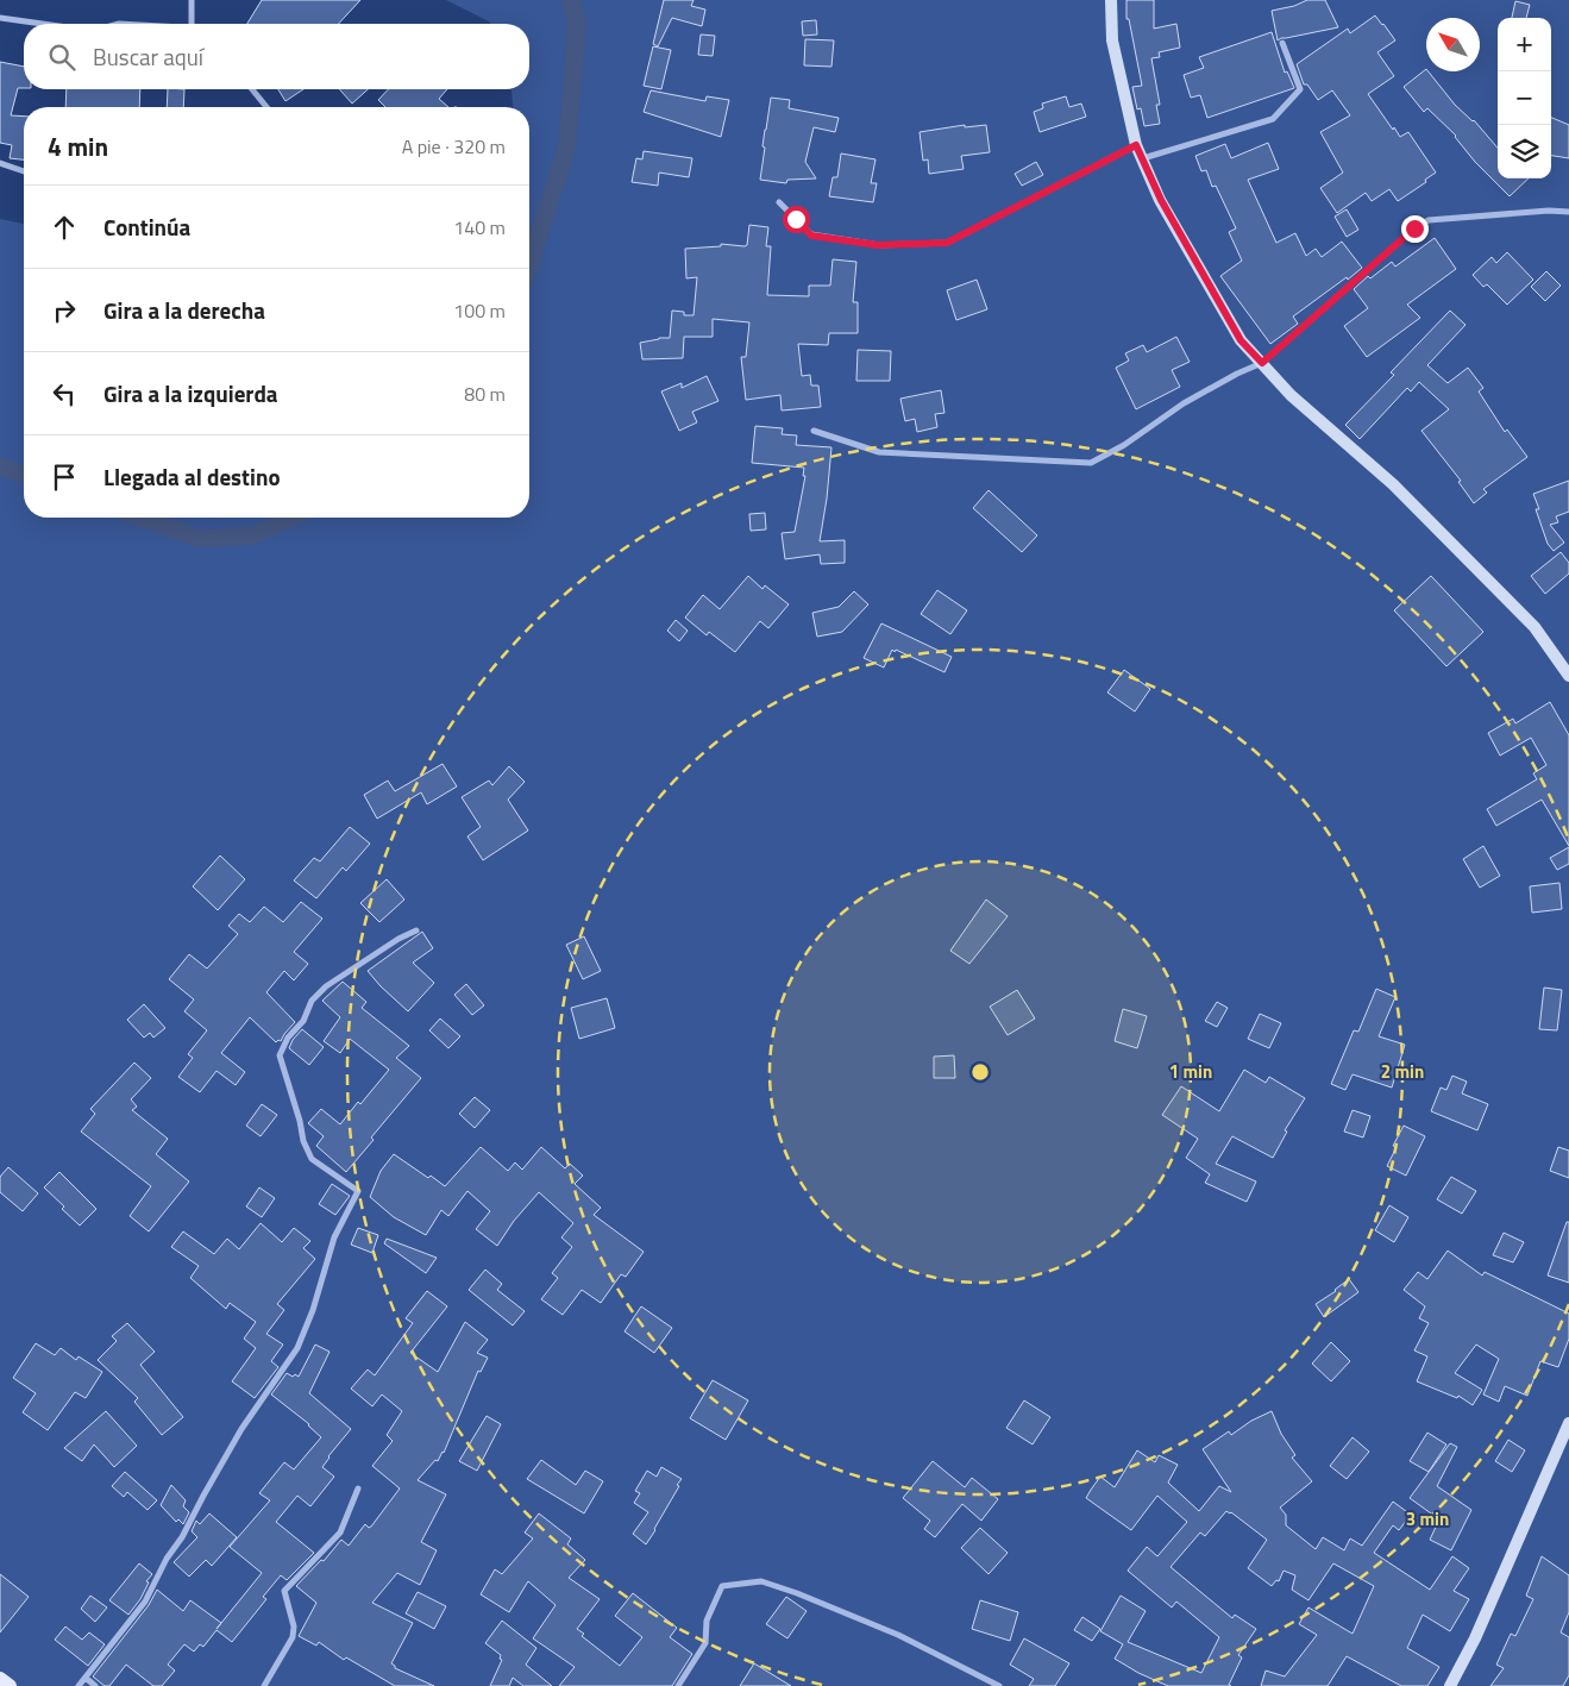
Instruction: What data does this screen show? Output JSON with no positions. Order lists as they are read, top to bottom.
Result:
{
  "north": "top left",
  "page": {
    "map_buttons": ["+", "−"],
    "search": "Buscar aquí",
    "heading": ["4 min", "A pie · 320 m"],
    "list": [
      ["Continúa", "140 m"],
      ["Gira a la derecha", "100 m"],
      ["Gira a la izquierda", "80 m"],
      "Llegada al destino"
    ]
  },
  "rings": ["1 min", "2 min", "3 min"]
}
